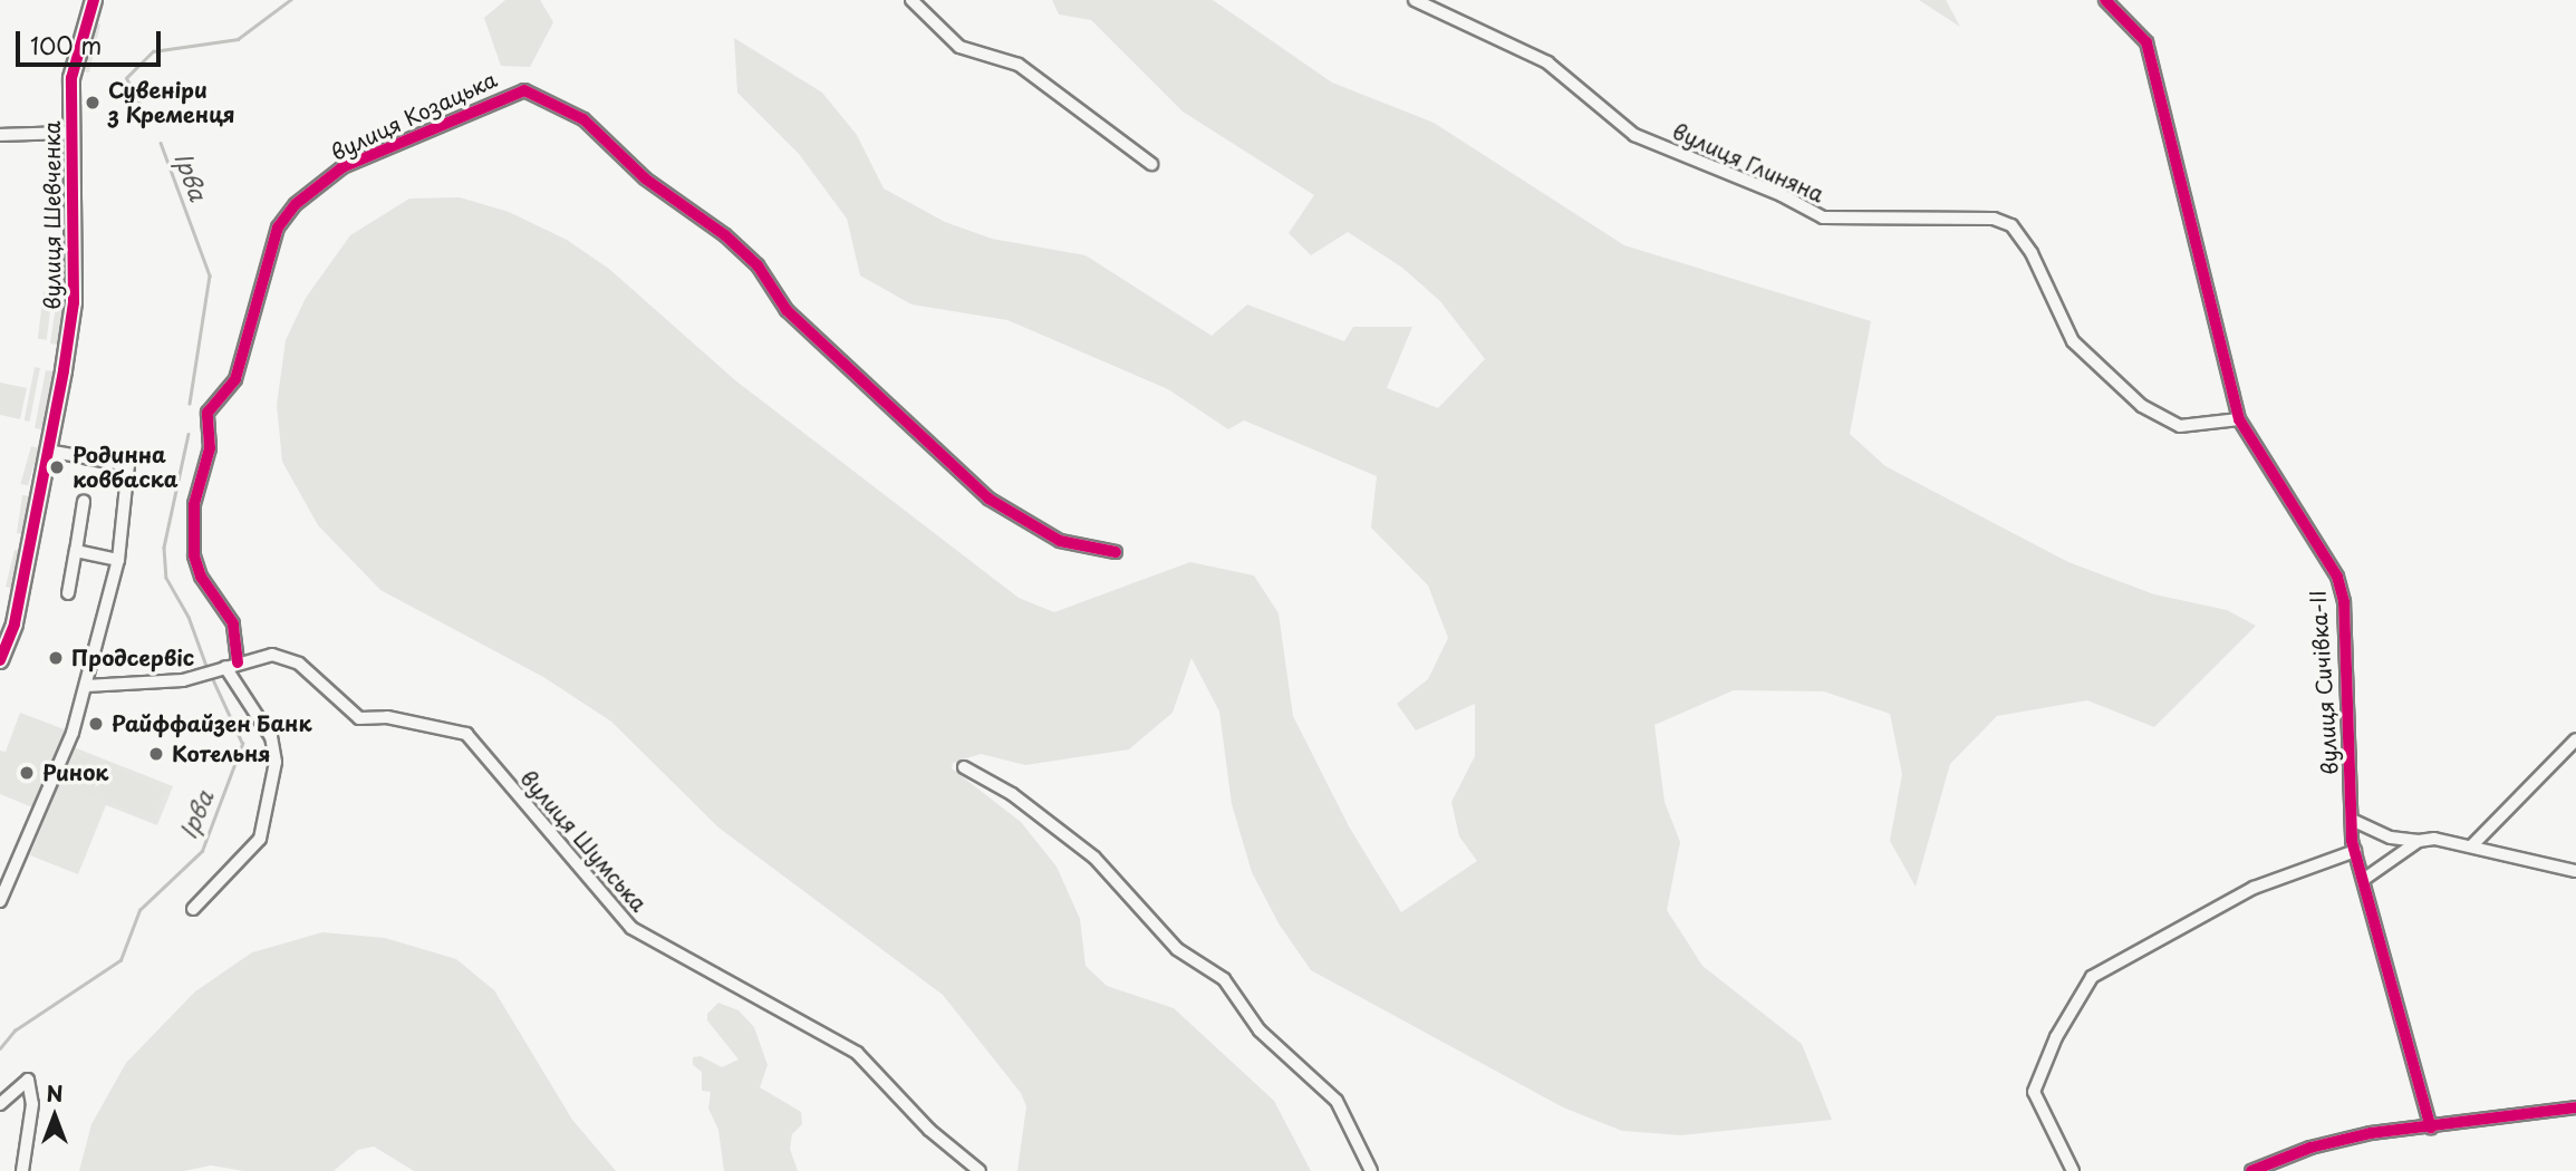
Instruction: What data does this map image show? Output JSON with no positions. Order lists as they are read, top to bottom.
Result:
{
  "streets": {
    "main road": ["вулиця Шевченка"],
    "street": [
      "вулиця Козацька",
      "вулиця Глиняна",
      "вулиця Сичівка-II",
      "вулиця Шумська"
    ]
  },
  "crossings": [
    ["вулиця Козацька", "вулиця Шумська"],
    ["вулиця Глиняна", "вулиця Сичівка-II"]
  ],
  "water": ["Ірва"],
  "places": [
    "Сувеніри з Кременця",
    "Родинна ковбаска",
    "Продсервіс",
    "Райффайзен Банк",
    "Котельня",
    "Ринок"
  ],
  "scale_bar": "100 m",
  "north": "top"
}
